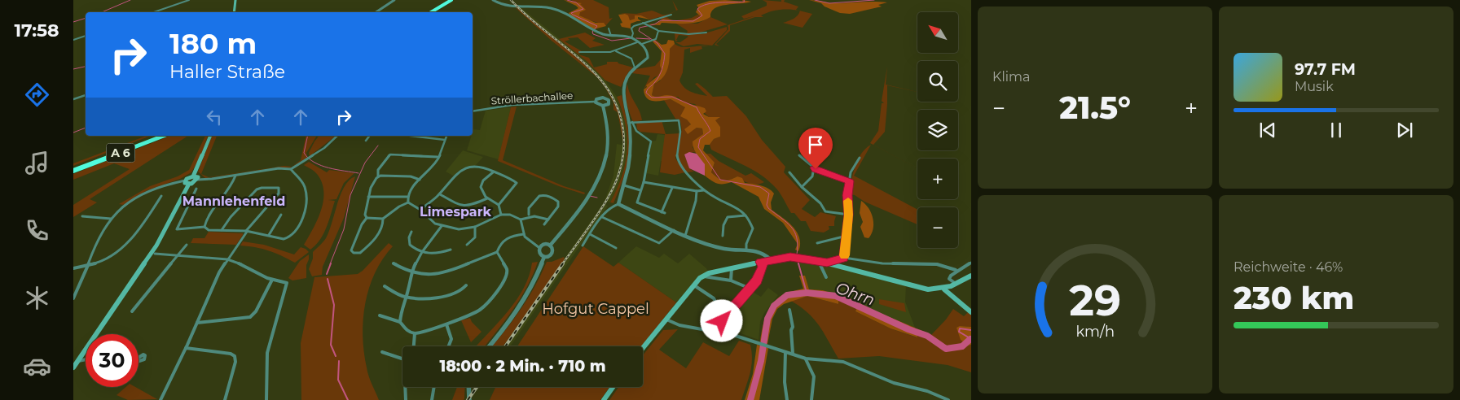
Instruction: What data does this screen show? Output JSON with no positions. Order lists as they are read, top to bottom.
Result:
{
  "streets": {
    "highway": ["A 6"],
    "street": ["Ströllerbachallee"]
  },
  "districts": ["Mannlehenfeld", "Limespark"],
  "water": ["Ohrn"],
  "parks": ["Hofgut Cappel"],
  "north": "top left",
  "page": {
    "tabs": "17:58",
    "tile": [
      "Klima",
      ["Reichweite · 46%", "230 km"]
    ],
    "map_buttons": ["+", "−"],
    "turn": ["180 m", "Haller Straße"],
    "song": ["97.7 FM", "Musik"],
    "heat": ["−", "21.5°", "+"],
    "limit": "30",
    "trip": "18:00 · 2 Min. · 710 m",
    "gauge": ["29", "km/h"]
  }
}
